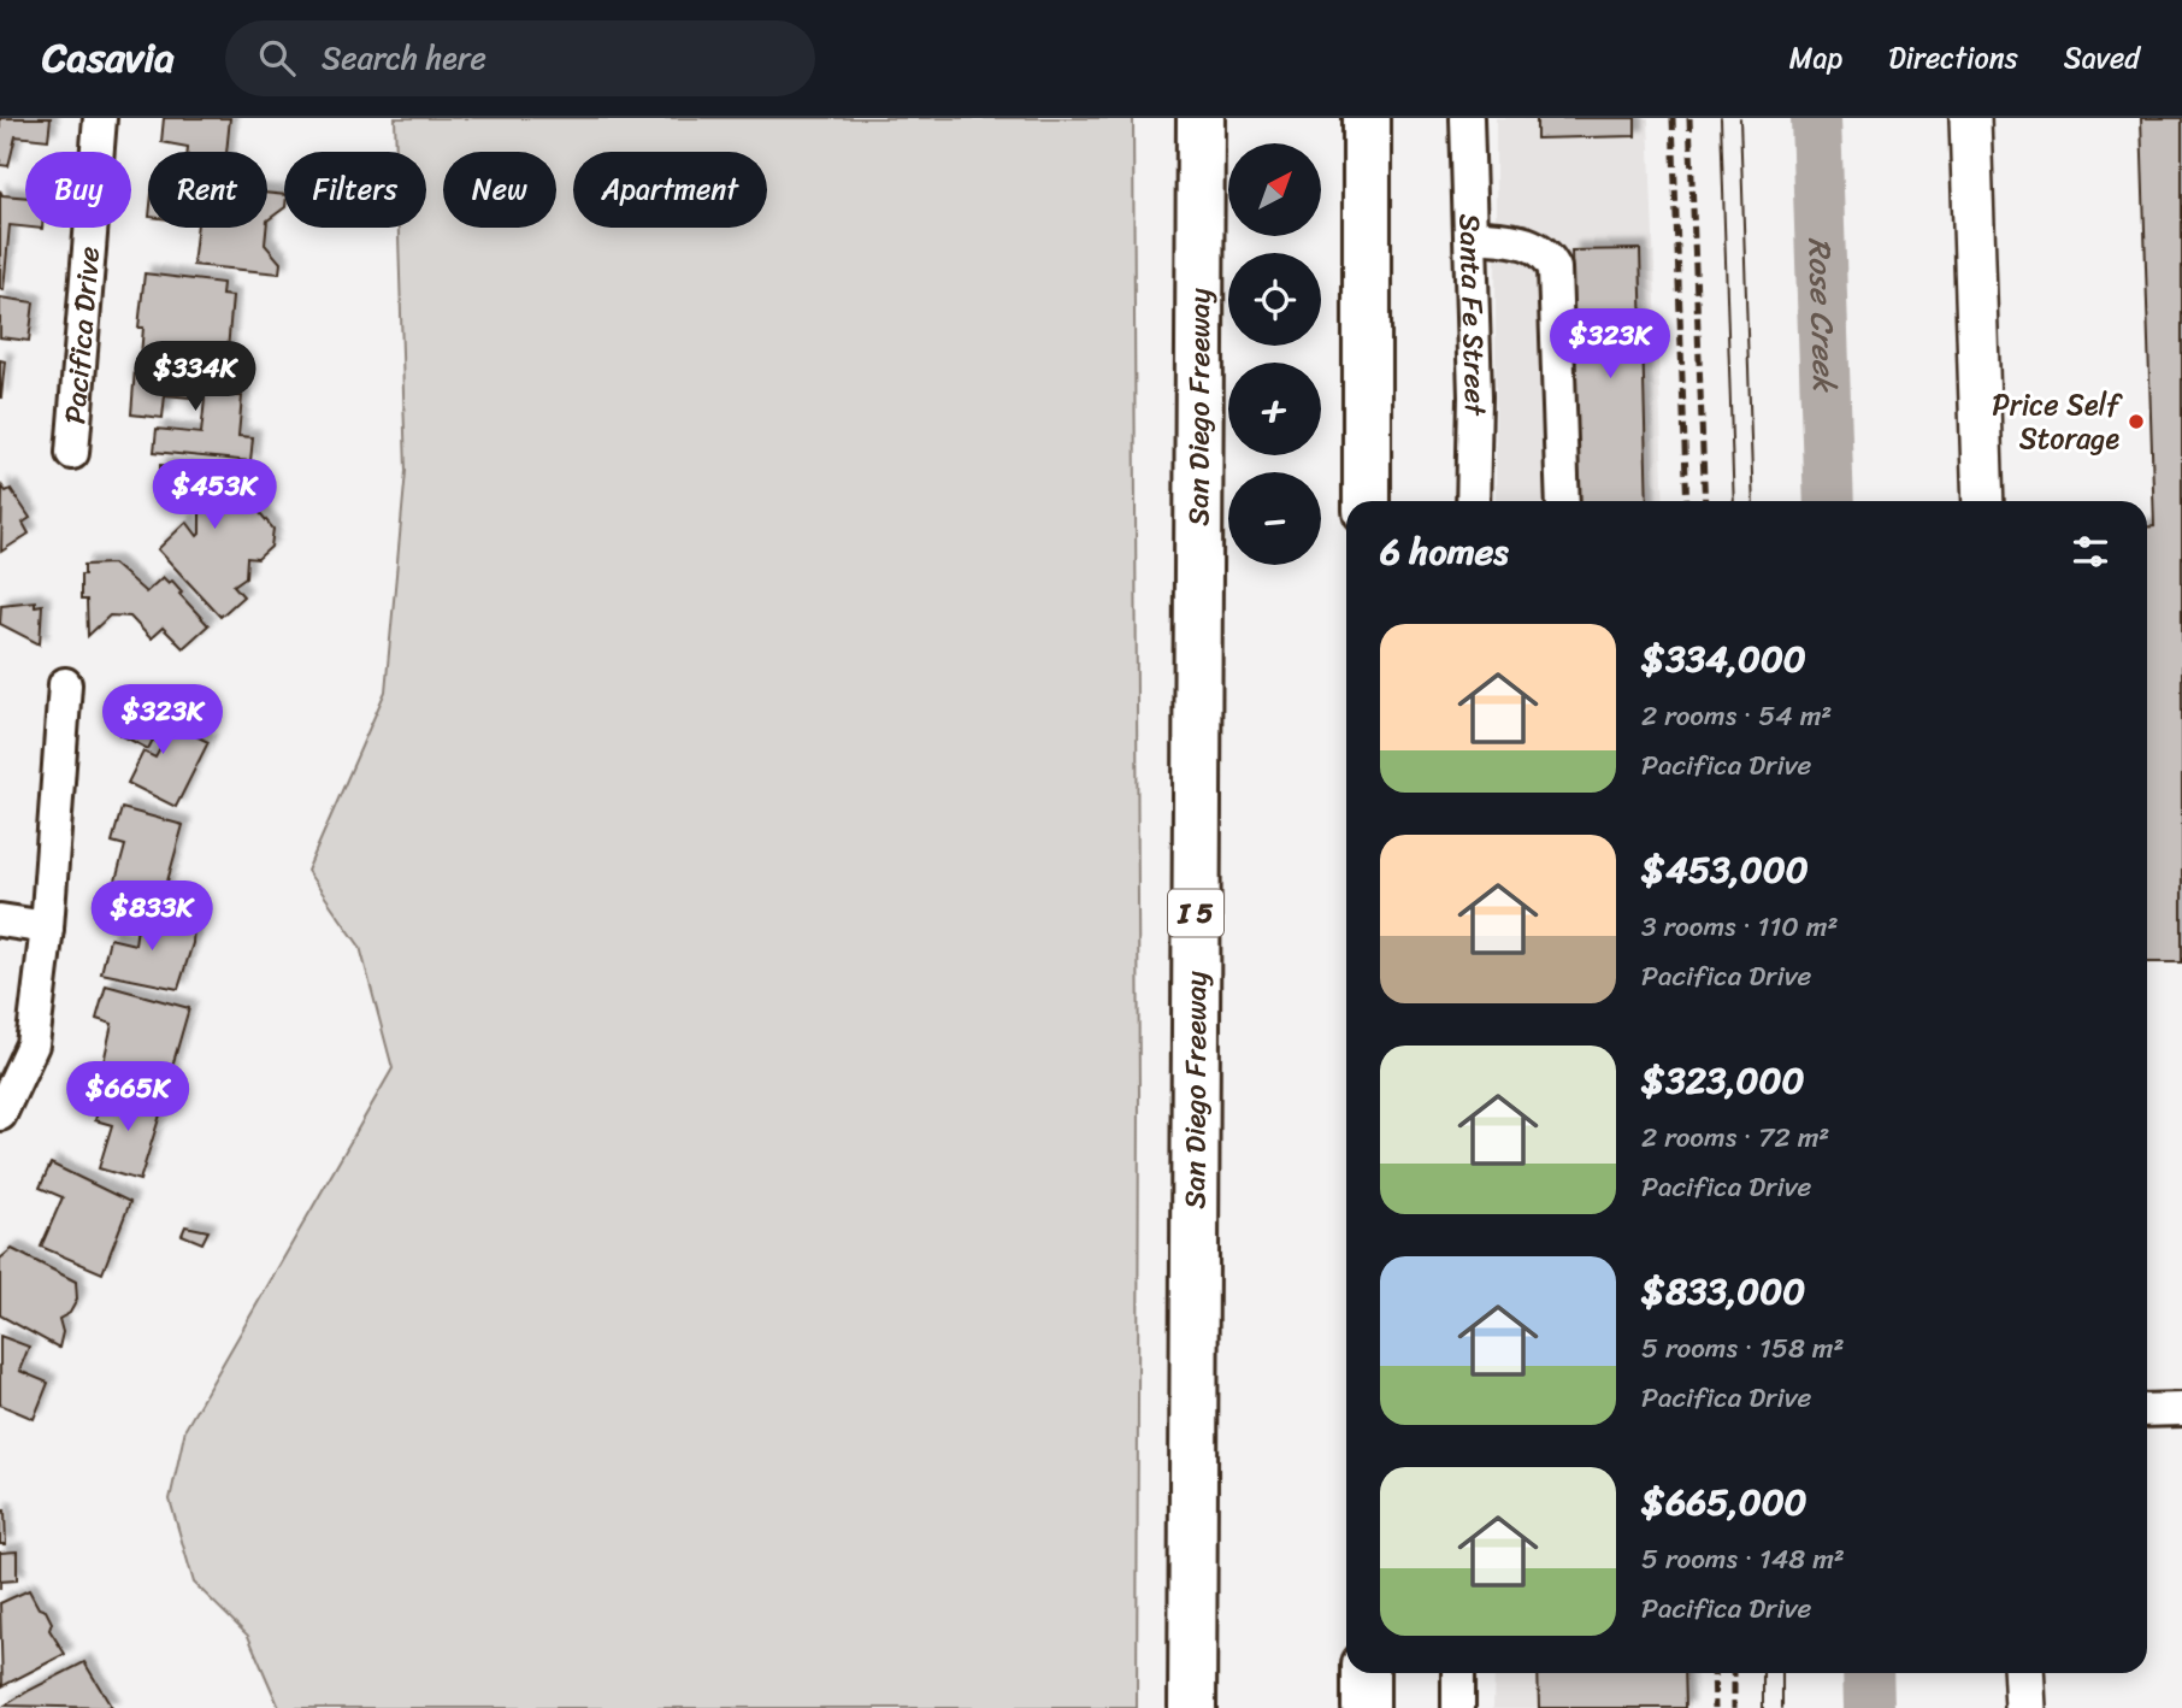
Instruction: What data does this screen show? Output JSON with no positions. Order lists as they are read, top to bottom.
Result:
{
  "streets": {
    "highway": ["San Diego Freeway", "I 5"],
    "street": ["Santa Fe Street", "Pacifica Drive"]
  },
  "water": ["Rose Creek"],
  "places": ["Price Self Storage"],
  "north": "top right",
  "page": {
    "header": "Casavia",
    "search": "Search here",
    "nav": ["Map", "Directions", "Saved"],
    "map_buttons": ["+", "−"],
    "chip": [
      "Buy",
      "Rent",
      "Filters",
      "New",
      "Apartment"
    ],
    "price": [
      "$323K",
      "$334K",
      "$453K",
      "$323K",
      "$833K",
      "$665K"
    ],
    "heading": "6 homes",
    "list": [
      {
        "name": "$334,000",
        "note": "2 rooms · 54 m² · Pacifica Drive"
      },
      {
        "name": "$453,000",
        "note": "3 rooms · 110 m² · Pacifica Drive"
      },
      {
        "name": "$323,000",
        "note": "2 rooms · 72 m² · Pacifica Drive"
      },
      {
        "name": "$833,000",
        "note": "5 rooms · 158 m² · Pacifica Drive"
      },
      {
        "name": "$665,000",
        "note": "5 rooms · 148 m² · Pacifica Drive"
      }
    ]
  }
}
